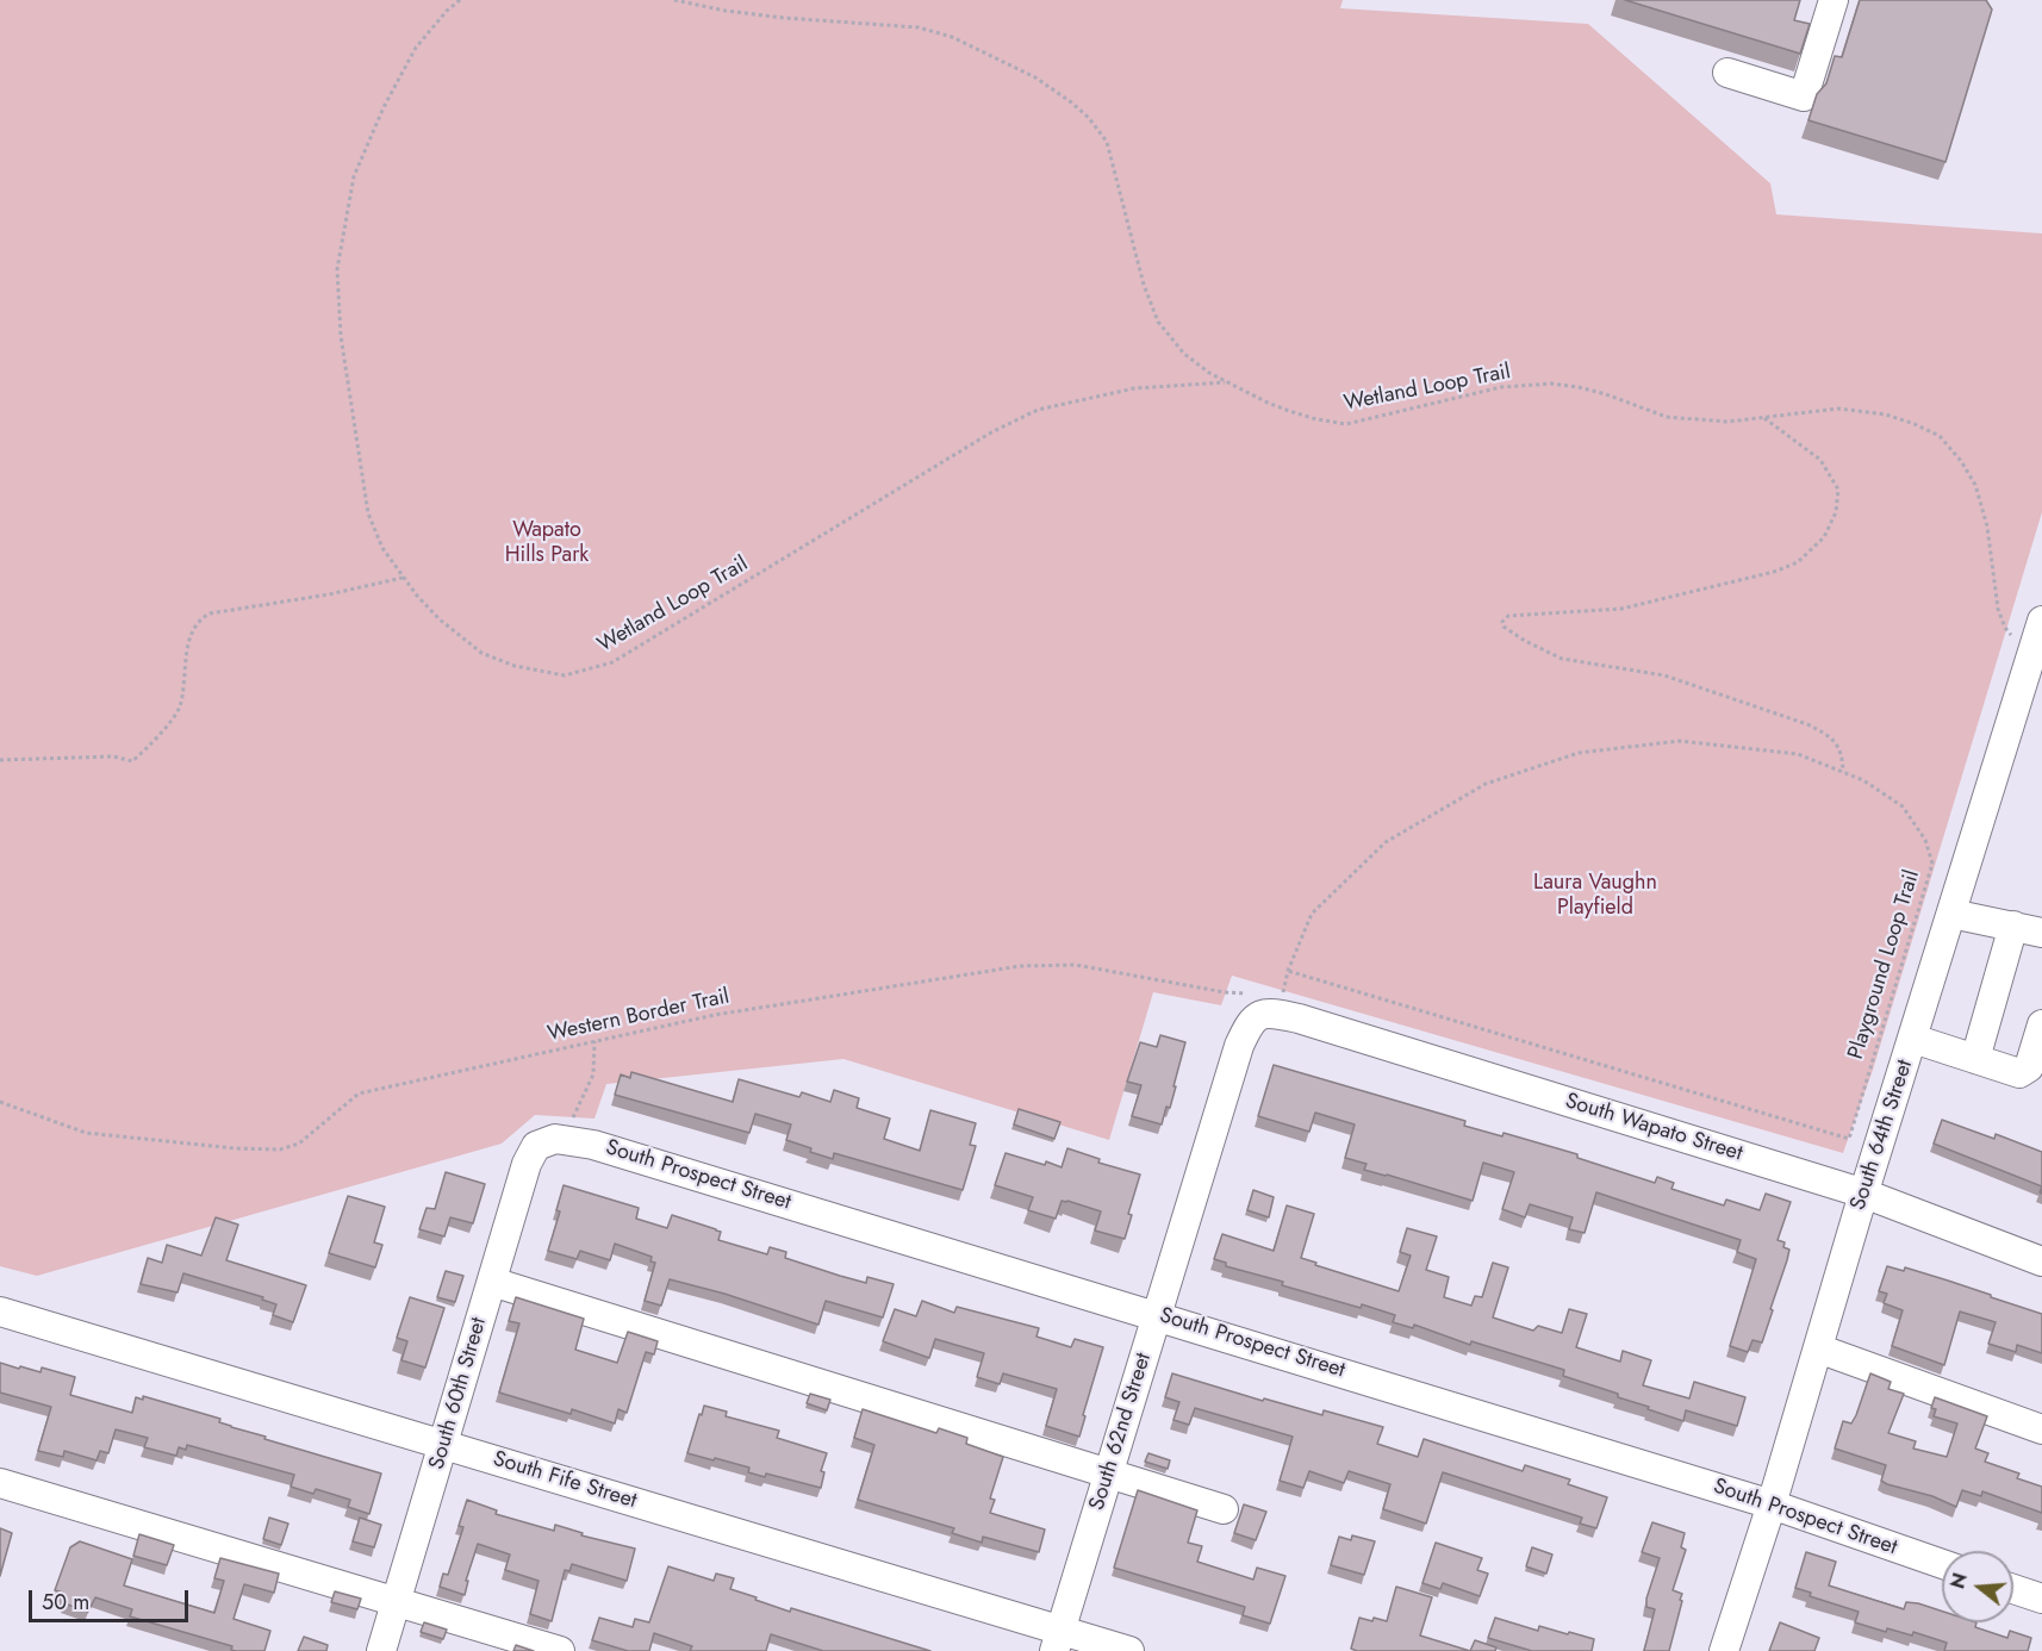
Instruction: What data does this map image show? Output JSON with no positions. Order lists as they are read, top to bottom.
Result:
{
  "streets": {
    "street": [
      "South Wapato Street",
      "South 64th Street",
      "South Prospect Street",
      "South 60th Street",
      "South 62nd Street",
      "South Fife Street"
    ],
    "path": ["Wetland Loop Trail", "Playground Loop Trail", "Western Border Trail"]
  },
  "crossings": [
    ["Wetland Loop Trail", "South 64th Street"],
    ["Western Border Trail", "South Wapato Street"],
    ["Western Border Trail", "South 62nd Street"],
    ["South Wapato Street", "South 64th Street"],
    ["South Wapato Street", "South 62nd Street"],
    ["South 64th Street", "South Prospect Street"],
    ["South Prospect Street", "South 60th Street"],
    ["South Prospect Street", "South 62nd Street"],
    ["South 60th Street", "South Fife Street"],
    ["South 62nd Street", "South Fife Street"]
  ],
  "parks": ["Wapato Hills Park", "Laura Vaughn Playfield"],
  "scale_bar": "50 m",
  "north": "left"
}
